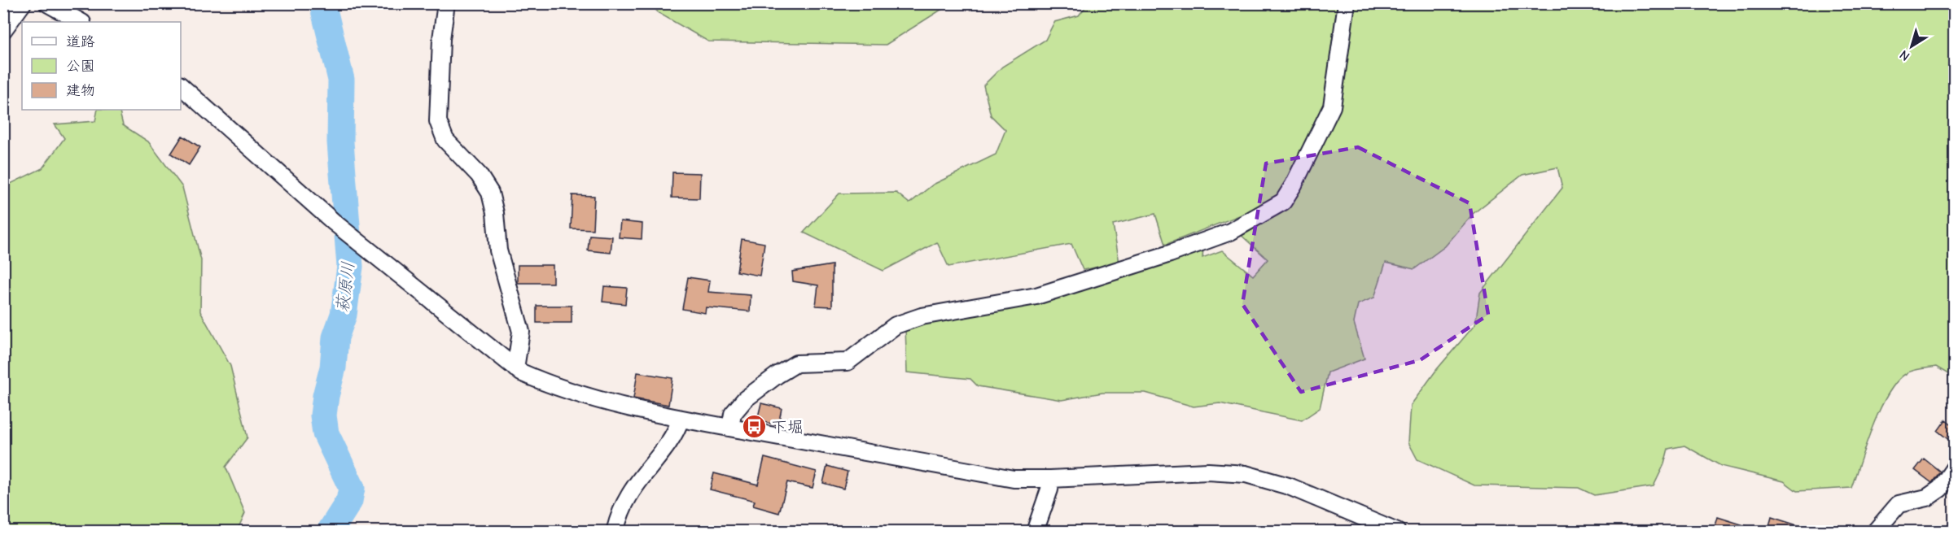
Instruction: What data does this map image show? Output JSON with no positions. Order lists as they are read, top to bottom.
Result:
{
  "water": ["萩原川"],
  "places": {
    "bus stop": ["下堀"]
  },
  "legend": ["道路", "公園", "建物"],
  "north": "bottom left"
}
